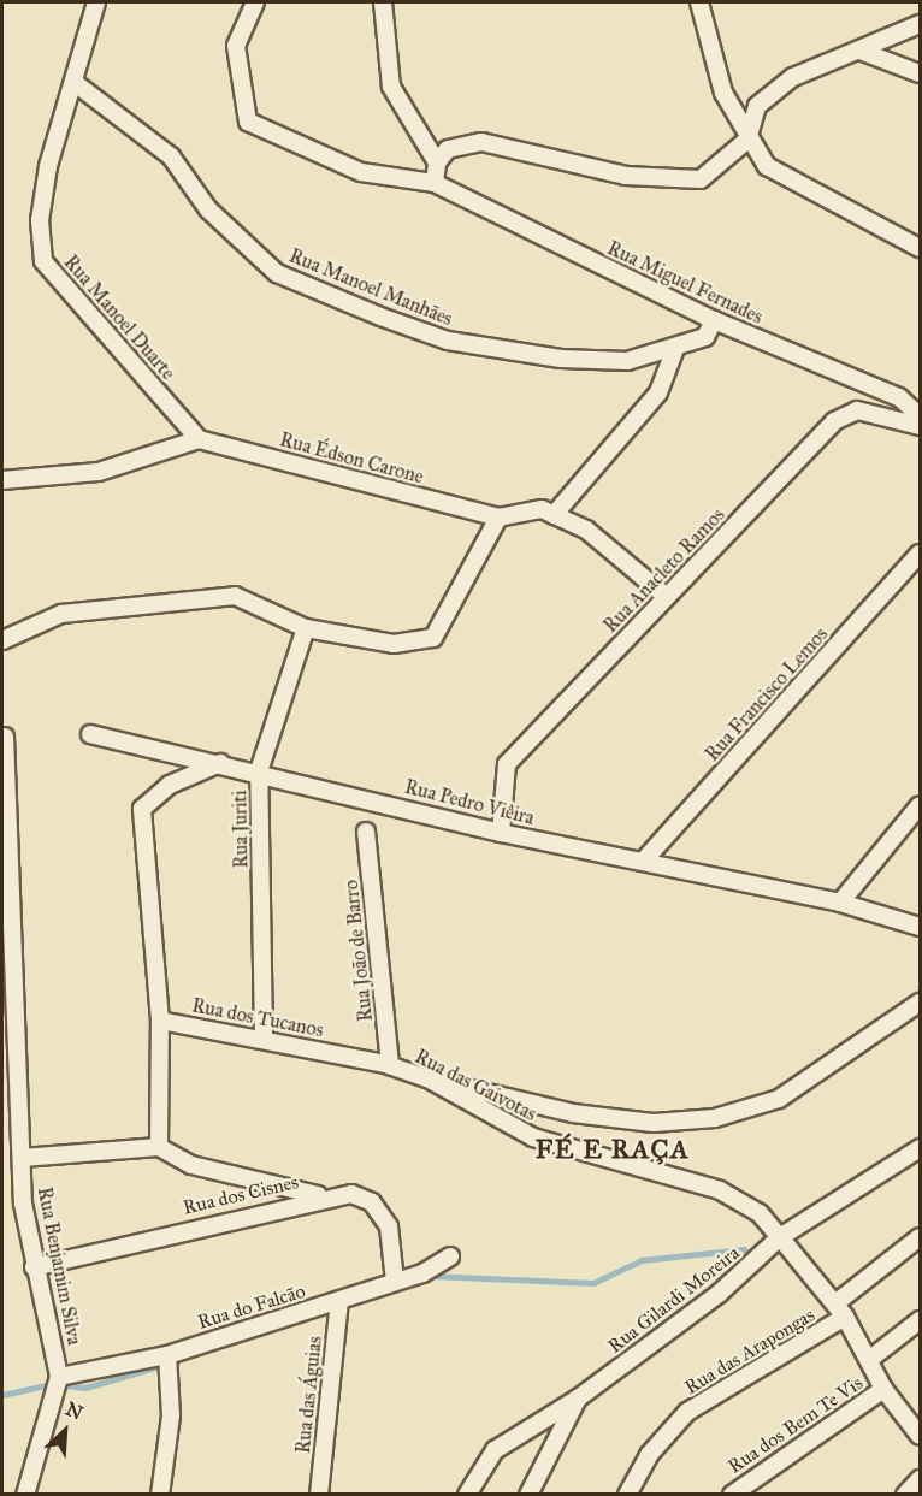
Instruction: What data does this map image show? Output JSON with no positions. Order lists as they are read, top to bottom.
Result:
{
  "streets": {
    "street": [
      "Rua Miguel Fernades",
      "Rua Manoel Manhães",
      "Rua Manoel Duarte",
      "Rua Édson Carone",
      "Rua Anacleto Ramos",
      "Rua Francisco Lemos",
      "Rua Pedro Viêira",
      "Rua Juriti",
      "Rua João de Barro",
      "Rua dos Tucanos",
      "Rua das Gaivotas",
      "Rua dos Cisnes",
      "Rua Benjamim Silva",
      "Rua Gilardi Moreira",
      "Rua do Falcão",
      "Rua das Arapongas",
      "Rua das Águias",
      "Rua dos Bem Te Vis"
    ]
  },
  "crossings": [
    ["Rua Miguel Fernades", "Rua Manoel Manhães"],
    ["Rua Manoel Manhães", "Rua Manoel Duarte"],
    ["Rua Manoel Duarte", "Rua Édson Carone"],
    ["Rua Édson Carone", "Rua Anacleto Ramos"],
    ["Rua Anacleto Ramos", "Rua Pedro Viêira"],
    ["Rua Francisco Lemos", "Rua Pedro Viêira"],
    ["Rua Pedro Viêira", "Rua Juriti"],
    ["Rua Juriti", "Rua dos Tucanos"],
    ["Rua João de Barro", "Rua dos Tucanos"],
    ["Rua João de Barro", "Rua das Gaivotas"],
    ["Rua dos Tucanos", "Rua das Gaivotas"],
    ["Rua das Gaivotas", "Rua Gilardi Moreira"],
    ["Rua das Gaivotas", "Rua das Arapongas"],
    ["Rua dos Cisnes", "Rua Benjamim Silva"],
    ["Rua dos Cisnes", "Rua do Falcão"],
    ["Rua Benjamim Silva", "Rua do Falcão"],
    ["Rua Gilardi Moreira", "Rua das Arapongas"],
    ["Rua do Falcão", "Rua das Águias"],
    ["Rua das Arapongas", "Rua dos Bem Te Vis"]
  ],
  "districts": ["FÉ E RAÇA"],
  "north": "top right"
}
